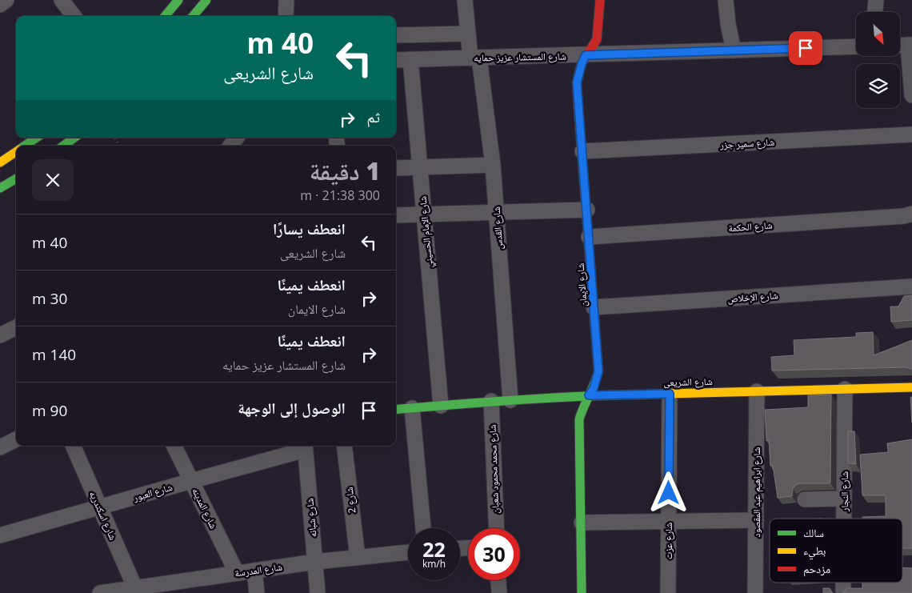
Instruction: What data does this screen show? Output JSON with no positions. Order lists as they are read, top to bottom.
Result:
{
  "streets": {
    "street": [
      "شارع المستشار عزيز حمايه",
      "شارع سمير جزر",
      "شارع الحكمة",
      "شارع القدس",
      "شارع الإمام الحسيني",
      "شارع الايمان",
      "شارع الإخلاص",
      "شارع الشريعى",
      "شارع محمد محمود شعبان",
      "شارع النجار",
      "شارع العبور",
      "شارع ابراهيم عبد المقصود",
      "شارع 2",
      "شارع المدينه",
      "شارع اسكندريه",
      "شارع شبانه",
      "شارع عزت",
      "شارع المدرسة"
    ]
  },
  "crossings": [
    ["شارع المستشار عزيز حمايه", "شارع القدس"],
    ["شارع المستشار عزيز حمايه", "شارع الإمام الحسيني"],
    ["شارع المستشار عزيز حمايه", "شارع الايمان"],
    ["شارع سمير جزر", "شارع الايمان"],
    ["شارع الحكمة", "شارع الايمان"],
    ["شارع القدس", "شارع الشريعى"],
    ["شارع الإمام الحسيني", "شارع الشريعى"],
    ["شارع الايمان", "شارع الإخلاص"],
    ["شارع الايمان", "شارع الشريعى"],
    ["شارع الشريعى", "شارع محمد محمود شعبان"],
    ["شارع الشريعى", "شارع النجار"],
    ["شارع الشريعى", "شارع ابراهيم عبد المقصود"],
    ["شارع الشريعى", "شارع عزت"],
    ["شارع العبور", "شارع المدينه"],
    ["شارع العبور", "شارع اسكندريه"],
    ["شارع العبور", "شارع شبانه"],
    ["شارع 2", "شارع المدرسة"],
    ["شارع المدينه", "شارع المدرسة"],
    ["شارع اسكندريه", "شارع المدرسة"],
    ["شارع شبانه", "شارع المدرسة"]
  ],
  "legend": ["سالك", "بطيء", "مزدحم"],
  "north": "bottom right",
  "page": {
    "turn": ["40 m", "شارع الشريعى"],
    "then": "ثم",
    "heading": ["1 دقيقة", "300 m · 21:38"],
    "list": [
      {
        "name": "انعطف يسارًا",
        "note": "شارع الشريعى",
        "value": "40 m"
      },
      {
        "name": "انعطف يمينًا",
        "note": "شارع الايمان",
        "value": "30 m"
      },
      {
        "name": "انعطف يمينًا",
        "note": "شارع المستشار عزيز حمايه",
        "value": "140 m"
      },
      {
        "name": "الوصول إلى الوجهة",
        "value": "90 m"
      }
    ],
    "speed": "22 km/h",
    "limit": "30"
  }
}
